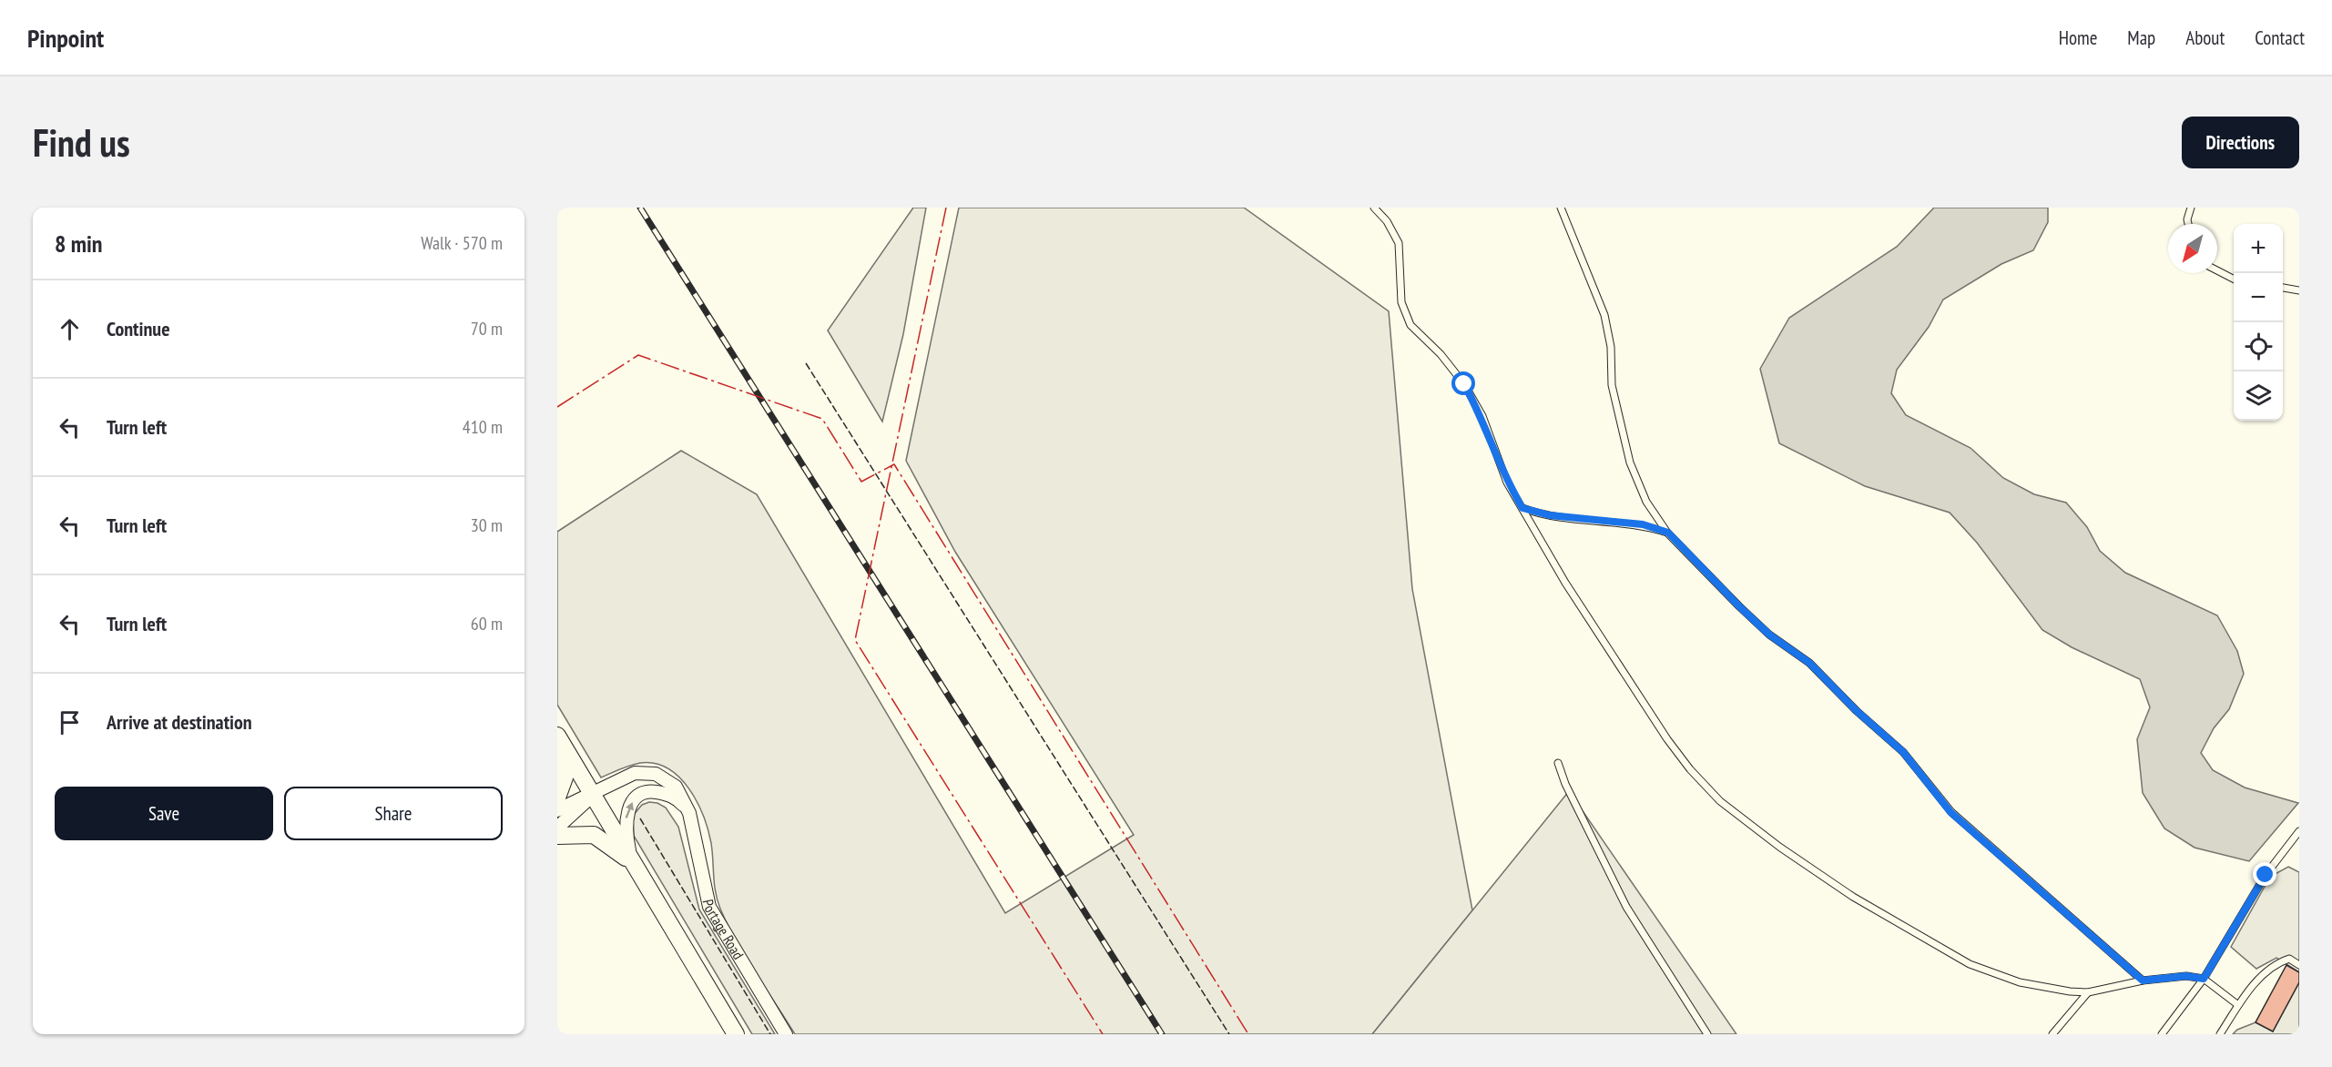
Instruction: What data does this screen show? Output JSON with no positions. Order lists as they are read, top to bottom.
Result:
{
  "streets": {
    "street": ["Portage Road"]
  },
  "north": "bottom left",
  "page": {
    "header": "Pinpoint",
    "nav": [
      "Home",
      "Map",
      "About",
      "Contact"
    ],
    "buttons": [
      "Directions",
      ["Save", "Share"]
    ],
    "title": "Find us",
    "heading": ["8 min", "Walk · 570 m"],
    "map_buttons": ["+", "−"],
    "list": [
      ["Continue", "70 m"],
      ["Turn left", "410 m"],
      ["Turn left", "30 m"],
      ["Turn left", "60 m"],
      "Arrive at destination"
    ]
  }
}
